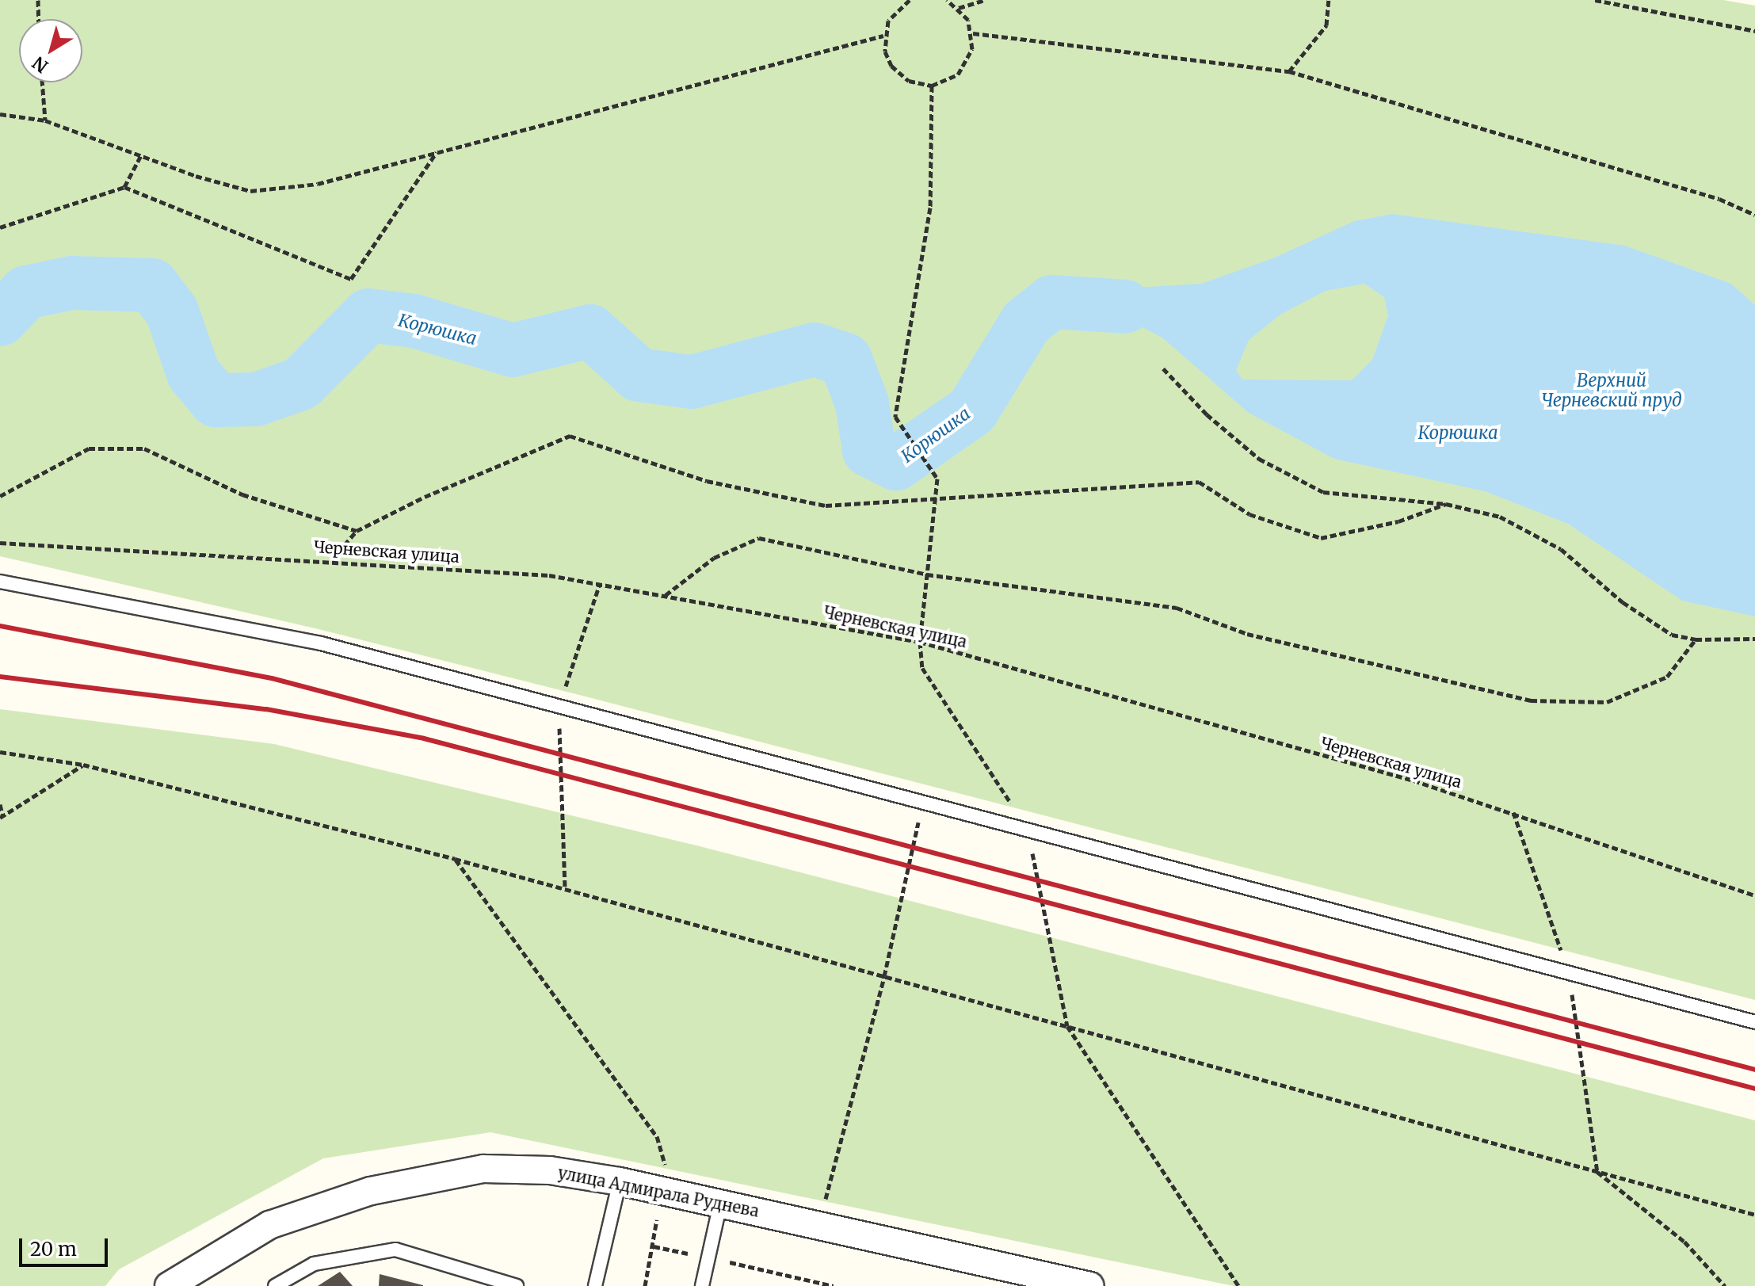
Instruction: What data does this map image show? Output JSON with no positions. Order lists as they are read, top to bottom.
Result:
{
  "streets": {
    "street": ["улица Адмирала Руднева"],
    "path": ["Черневская улица"]
  },
  "water": ["Корюшка", "Верхний Черневский пруд"],
  "scale_bar": "20 m",
  "north": "bottom left"
}
